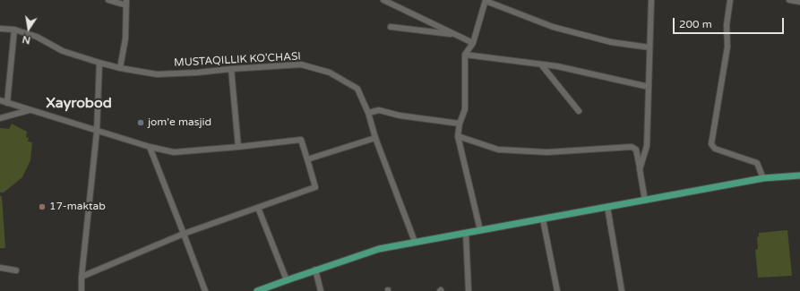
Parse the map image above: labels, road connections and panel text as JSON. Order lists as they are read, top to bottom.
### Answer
{
  "streets": {
    "street": ["MUSTAQILLIK KO'CHASI"]
  },
  "districts": ["Xayrobod"],
  "places": ["jom'e masjid", "17-maktab"],
  "scale_bar": "200 m",
  "north": "bottom"
}
